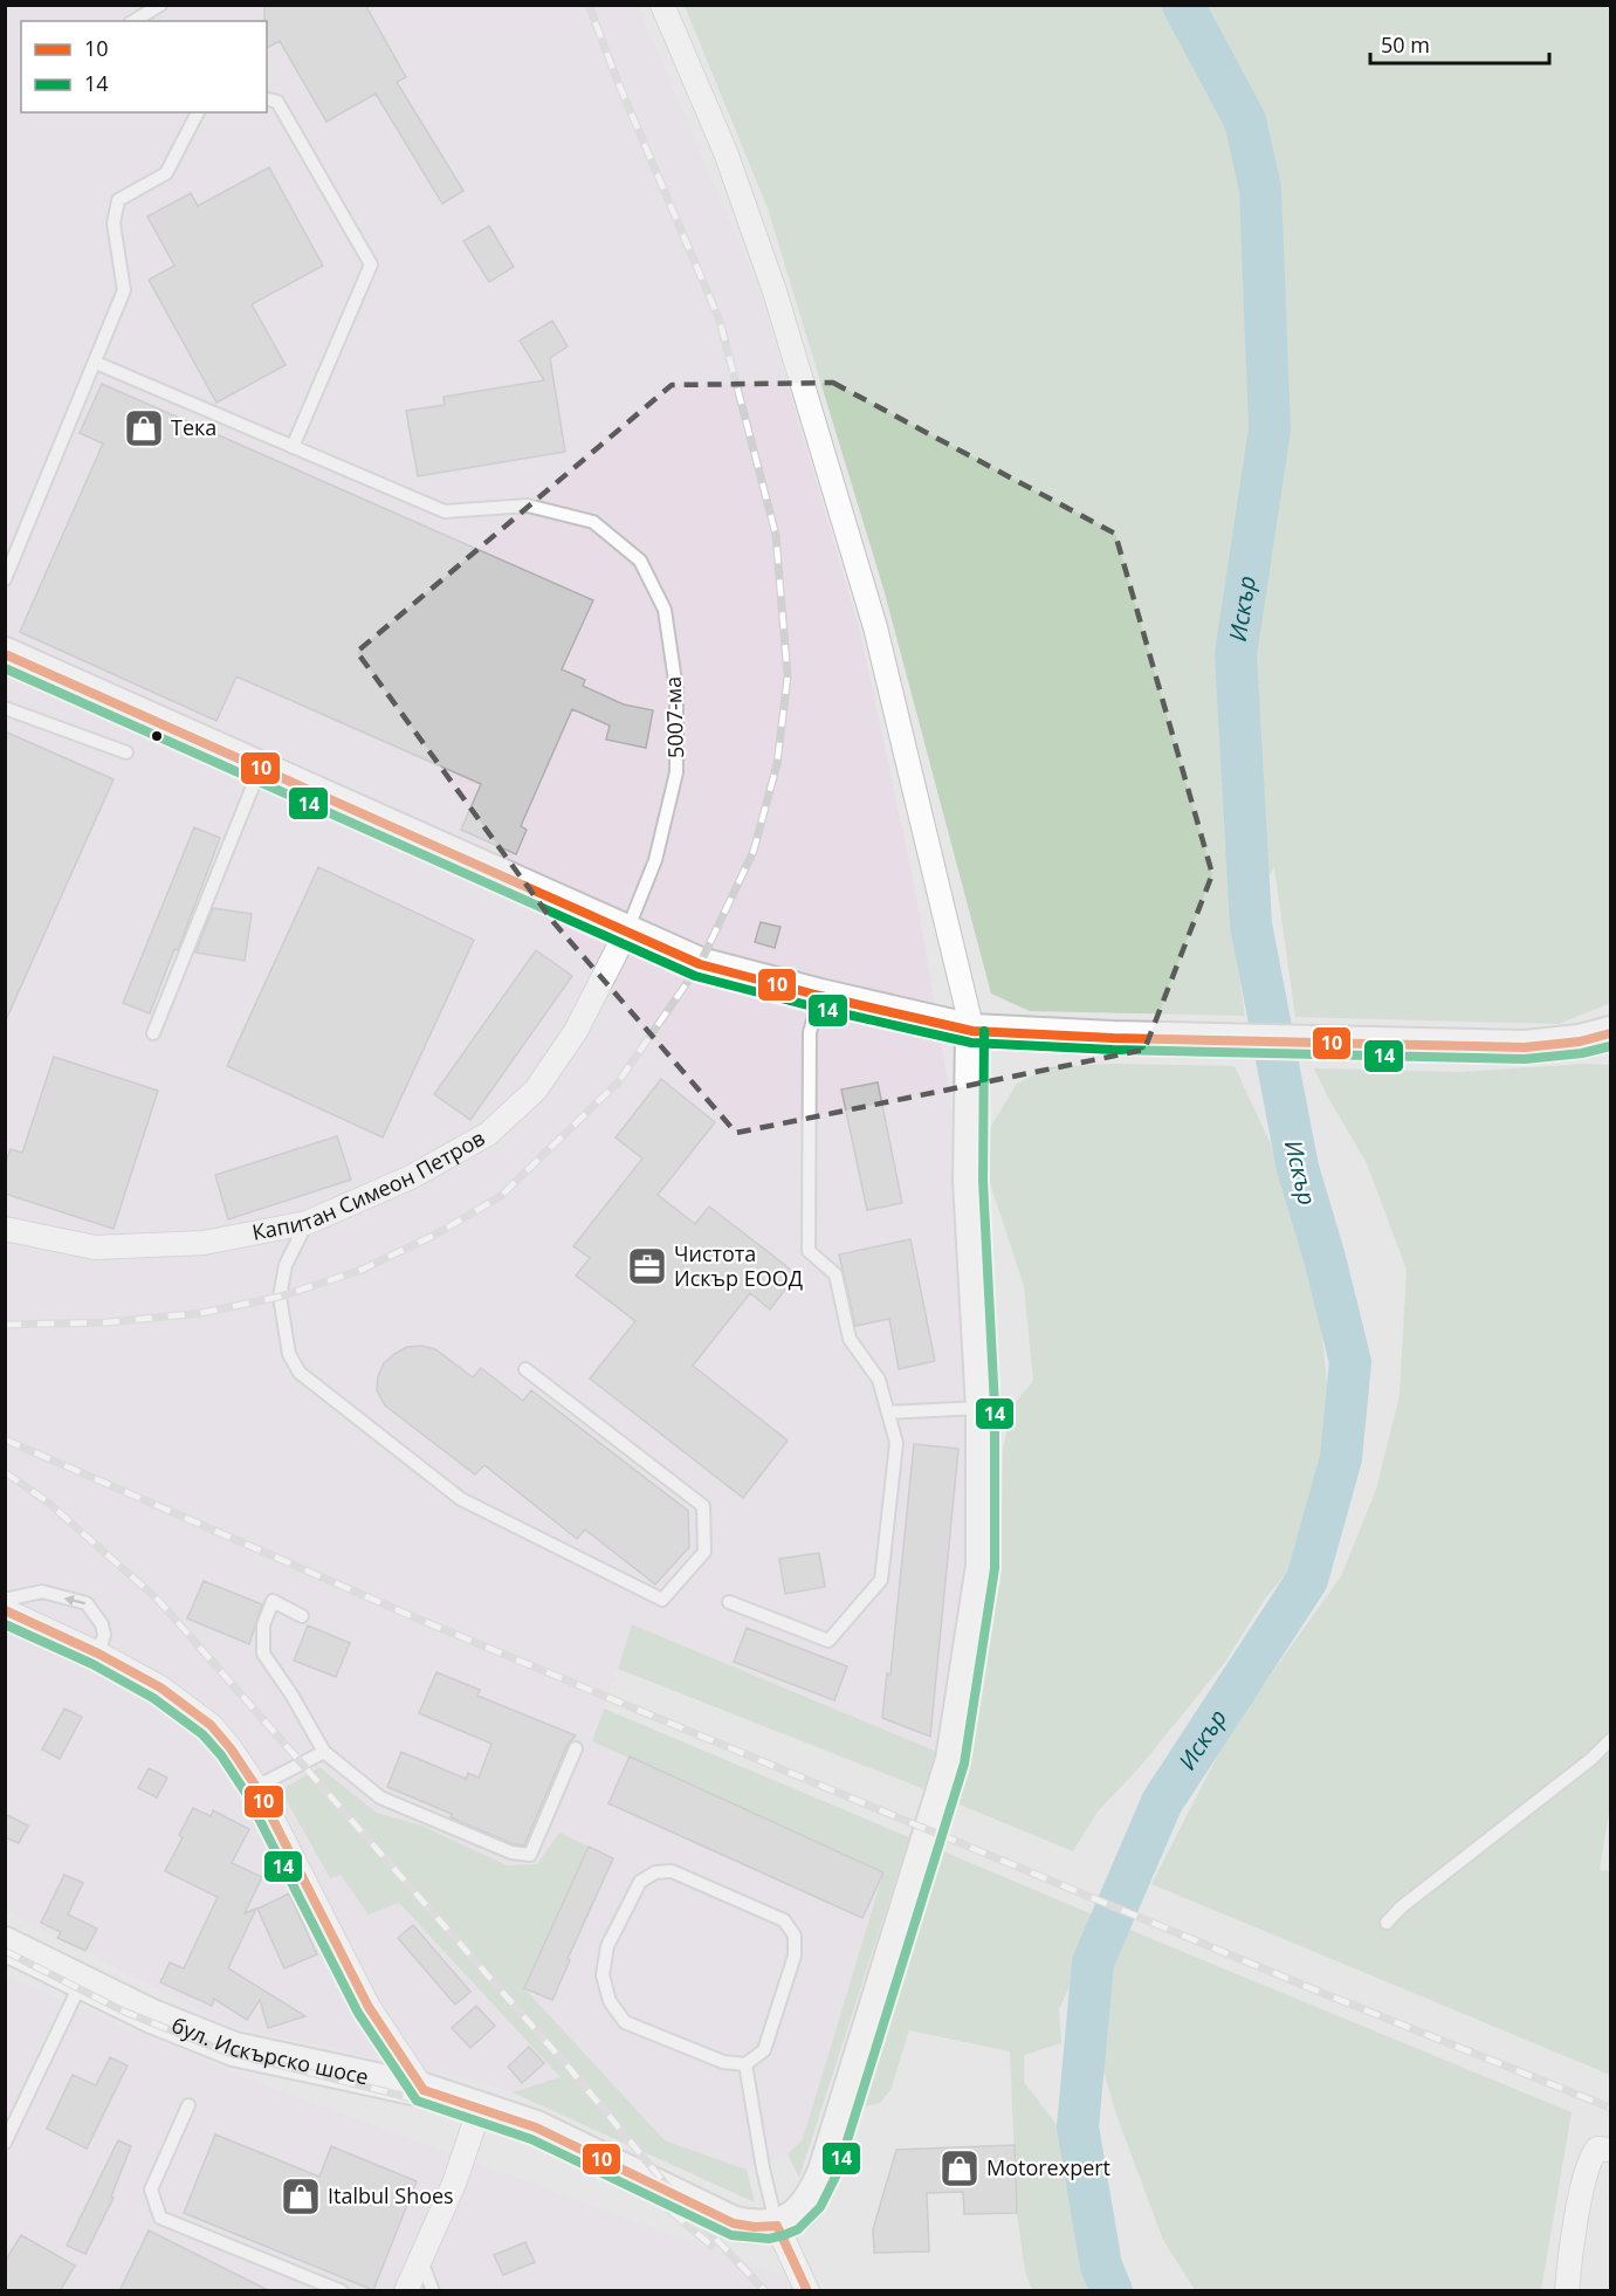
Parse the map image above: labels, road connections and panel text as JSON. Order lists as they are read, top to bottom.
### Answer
{
  "streets": {
    "street": ["Капитан Симеон Петров", "бул. Искърско шосе"],
    "lane": ["5007-ма"]
  },
  "crossings": [
    ["5007-ма", "Капитан Симеон Петров"]
  ],
  "water": ["Искър"],
  "places": {
    "shop": ["Тека", "Motorexpert", "Italbul Shoes"],
    "office": ["Чистота Искър ЕООД"]
  },
  "lines": ["transit line 10", "transit line 14"],
  "legend": ["10", "14"],
  "scale_bar": "50 m"
}
